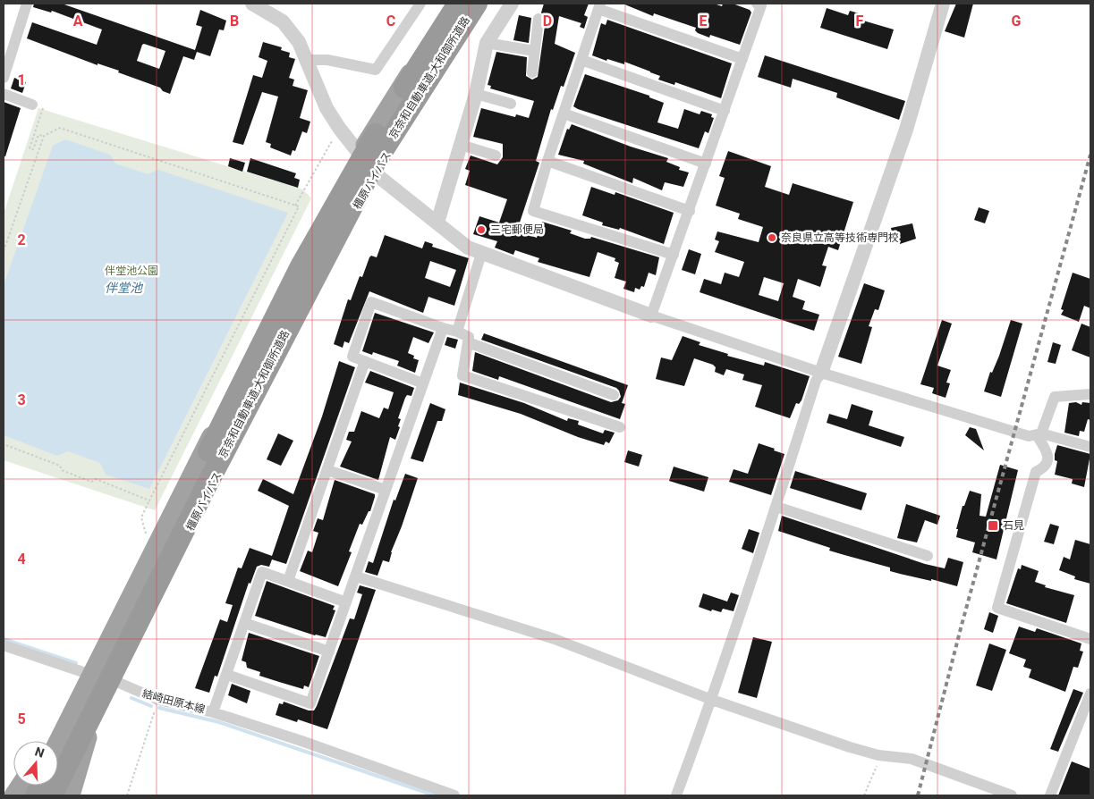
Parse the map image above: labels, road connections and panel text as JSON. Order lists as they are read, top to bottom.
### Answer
{
  "streets": {
    "highway": ["京奈和自動車道;大和御所道路", "橿原バイパス"],
    "street": ["結崎田原本線"]
  },
  "crossings": [
    ["橿原バイパス", "結崎田原本線"]
  ],
  "water": ["伴堂池"],
  "parks": ["伴堂池公園"],
  "places": {
    "other": ["三宅郵便局", "奈良県立高等技術専門校"],
    "transit": ["石見"]
  },
  "north": "top",
  "grid": {
    "columns": [
      "A",
      "B",
      "C",
      "D",
      "E",
      "F",
      "G"
    ],
    "rows": [
      "1",
      "2",
      "3",
      "4",
      "5"
    ]
  }
}
